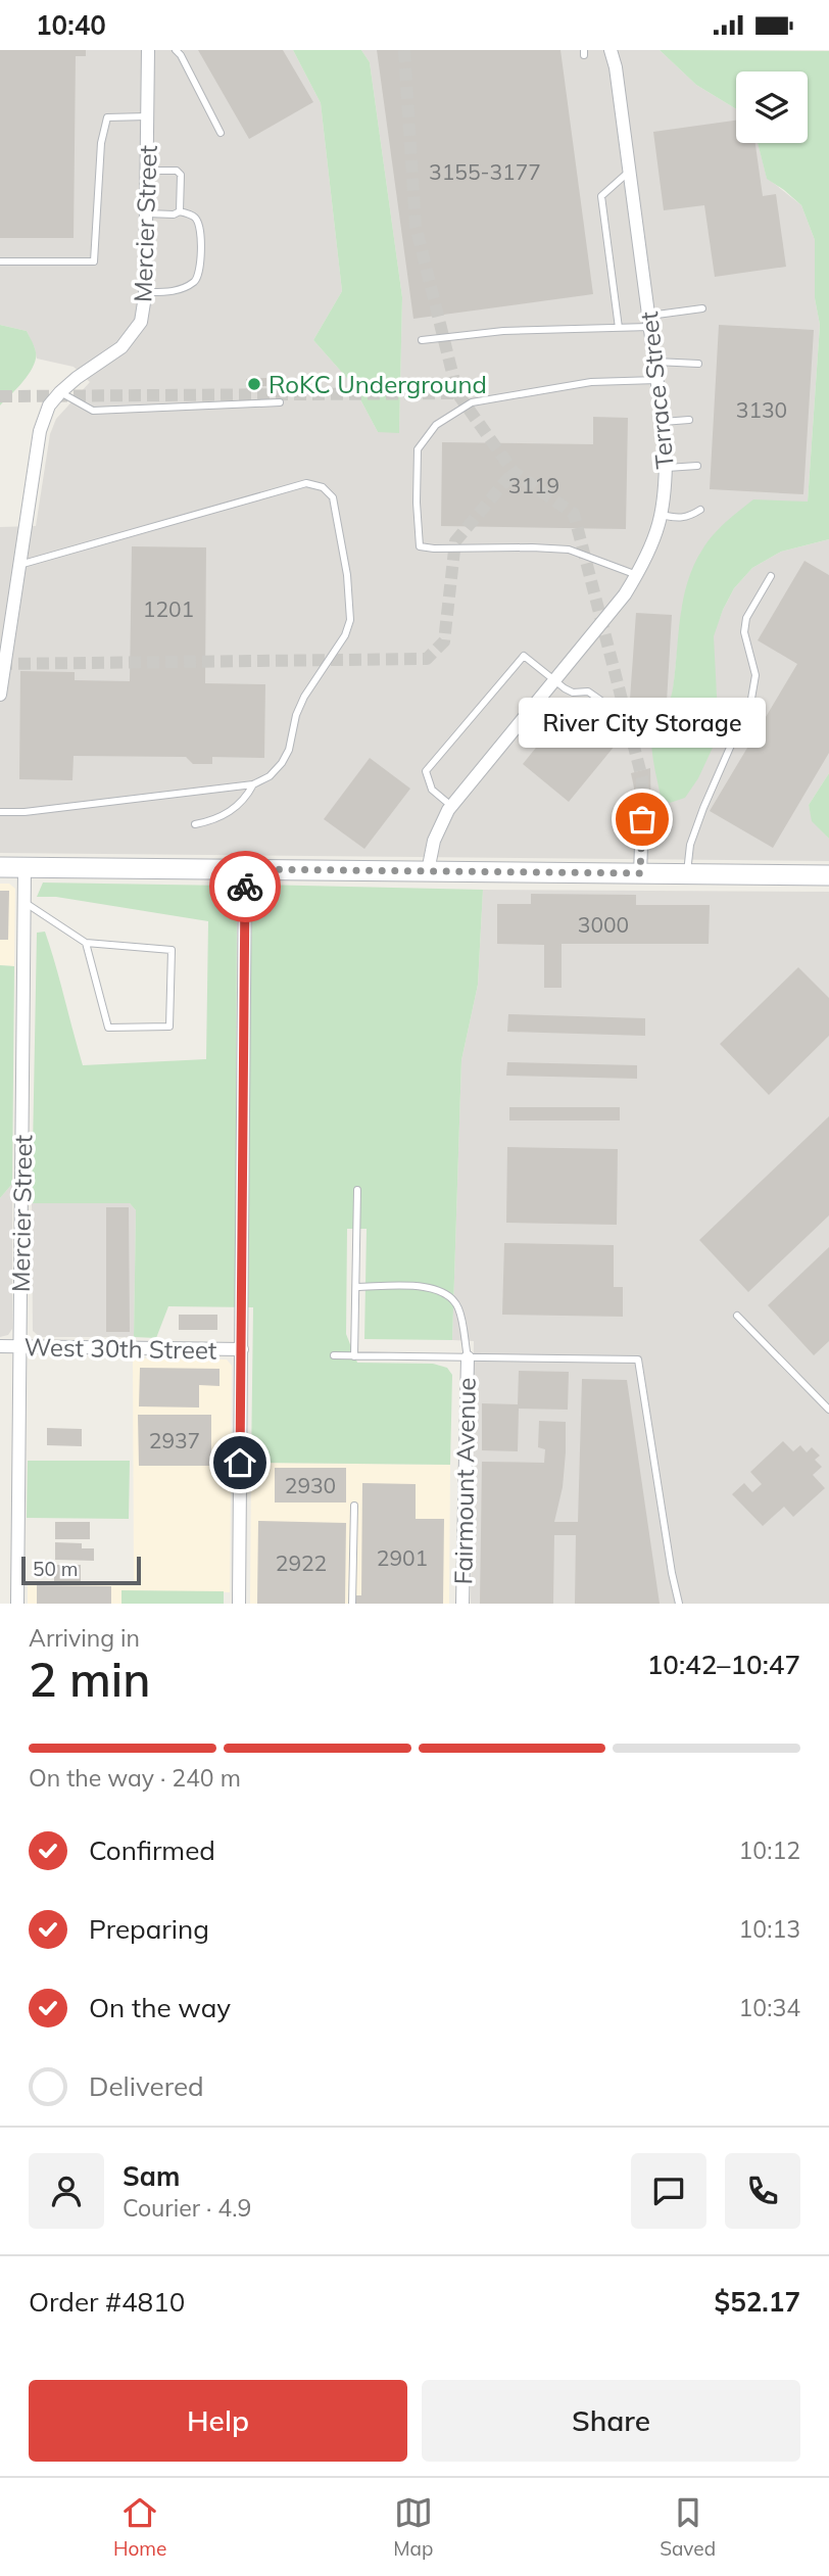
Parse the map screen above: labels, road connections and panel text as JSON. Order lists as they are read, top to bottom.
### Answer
{
  "streets": {
    "street": [
      "Mercier Street",
      "Terrace Street",
      "West 30th Street",
      "Fairmount Avenue"
    ]
  },
  "crossings": [
    ["Mercier Street", "West 30th Street"]
  ],
  "places": ["RoKC Underground", "River City Storage"],
  "house_numbers": [
    "3155-3177",
    "3130",
    "3119",
    "1201",
    "3000",
    "2937",
    "2930",
    "2901",
    "2922"
  ],
  "scale_bar": "50 m",
  "page": {
    "status": "10:40",
    "bubble": "River City Storage",
    "scale": "50 m",
    "heading": ["2 min", "Arriving in", "10:42–10:47"],
    "panel": [
      "Sam",
      "Courier · 4.9",
      "Order #4810",
      "$52.17"
    ],
    "bar": "On the way · 240 m",
    "list": [
      ["Confirmed", "10:12"],
      ["Preparing", "10:13"],
      ["On the way", "10:34"],
      "Delivered"
    ],
    "buttons": ["Help", "Share"],
    "tabs": ["Home", "Map", "Saved"]
  }
}
